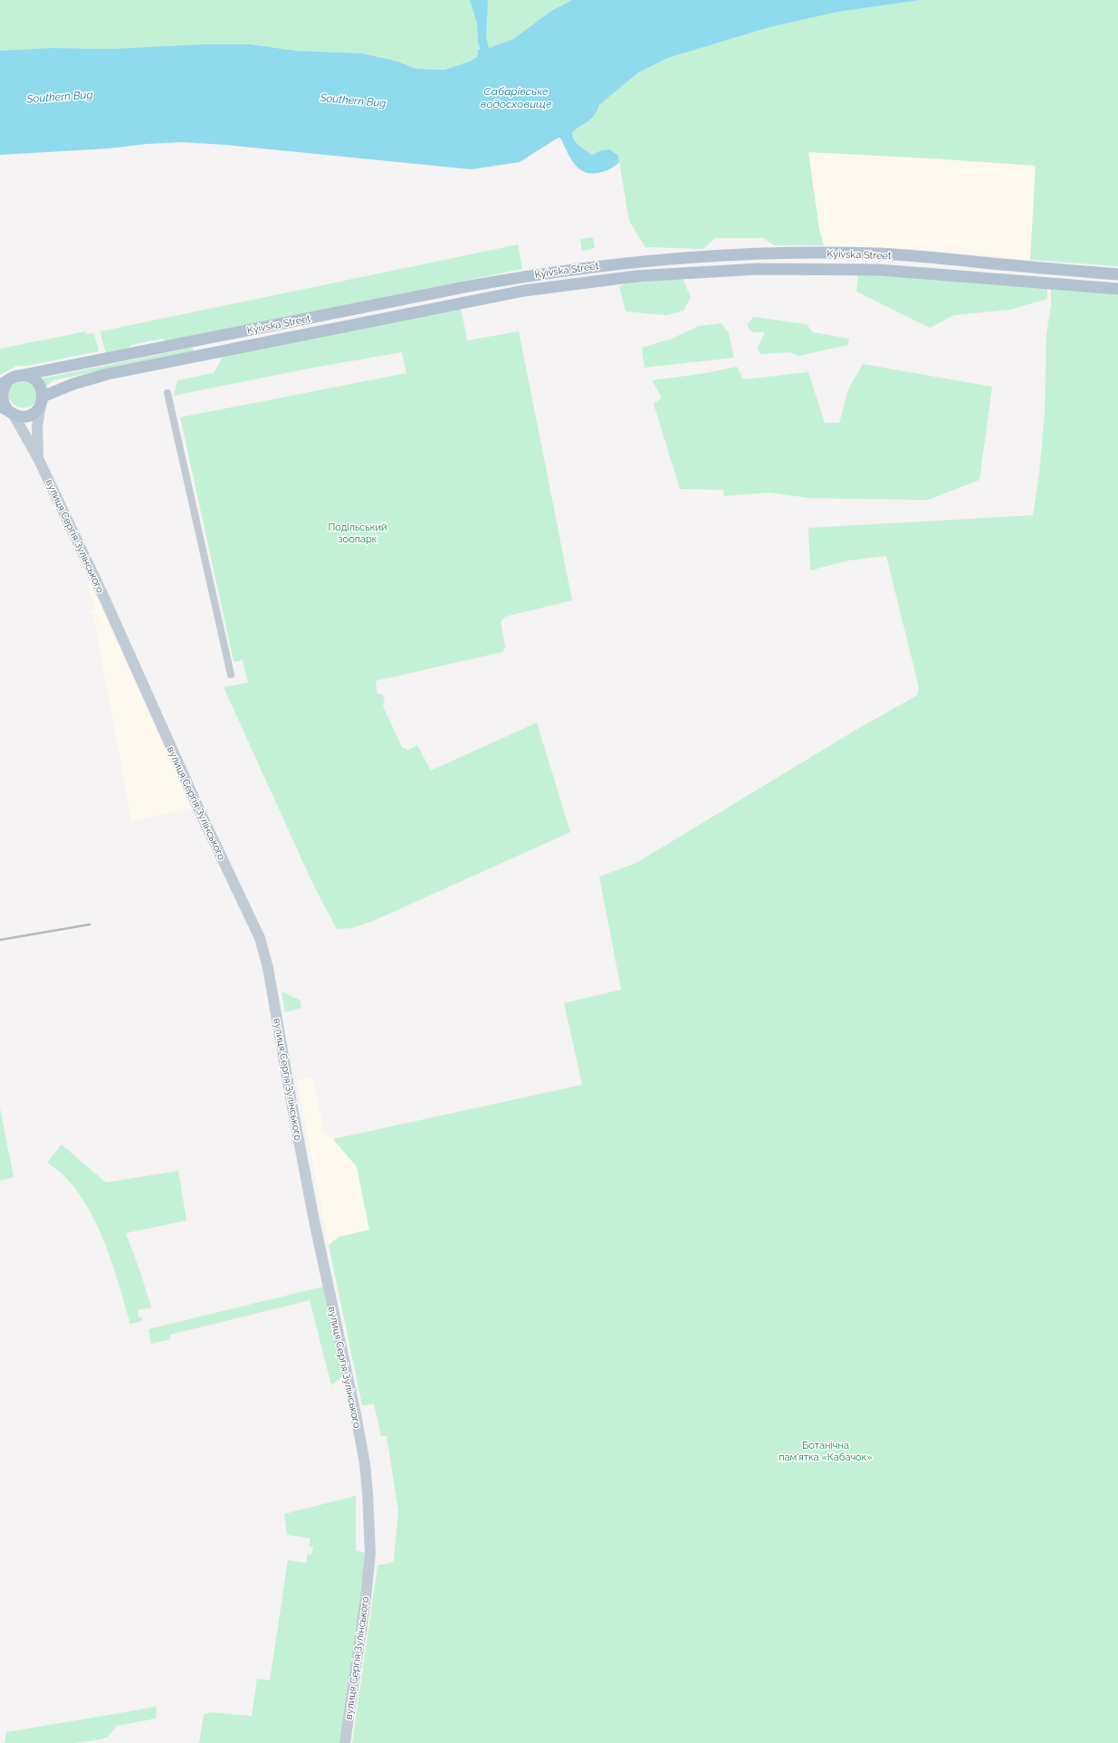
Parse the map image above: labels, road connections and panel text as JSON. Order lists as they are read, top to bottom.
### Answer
{
  "streets": {
    "main road": ["Kyivska Street"],
    "street": ["вулиця Сергія Зулінського"]
  },
  "crossings": [
    ["Kyivska Street", "вулиця Сергія Зулінського"]
  ],
  "water": ["Сабарівське водосховище", "Southern Bug"],
  "parks": ["Подільський зоопарк", "Ботанічна пам'ятка «Кабачок»"]
}
